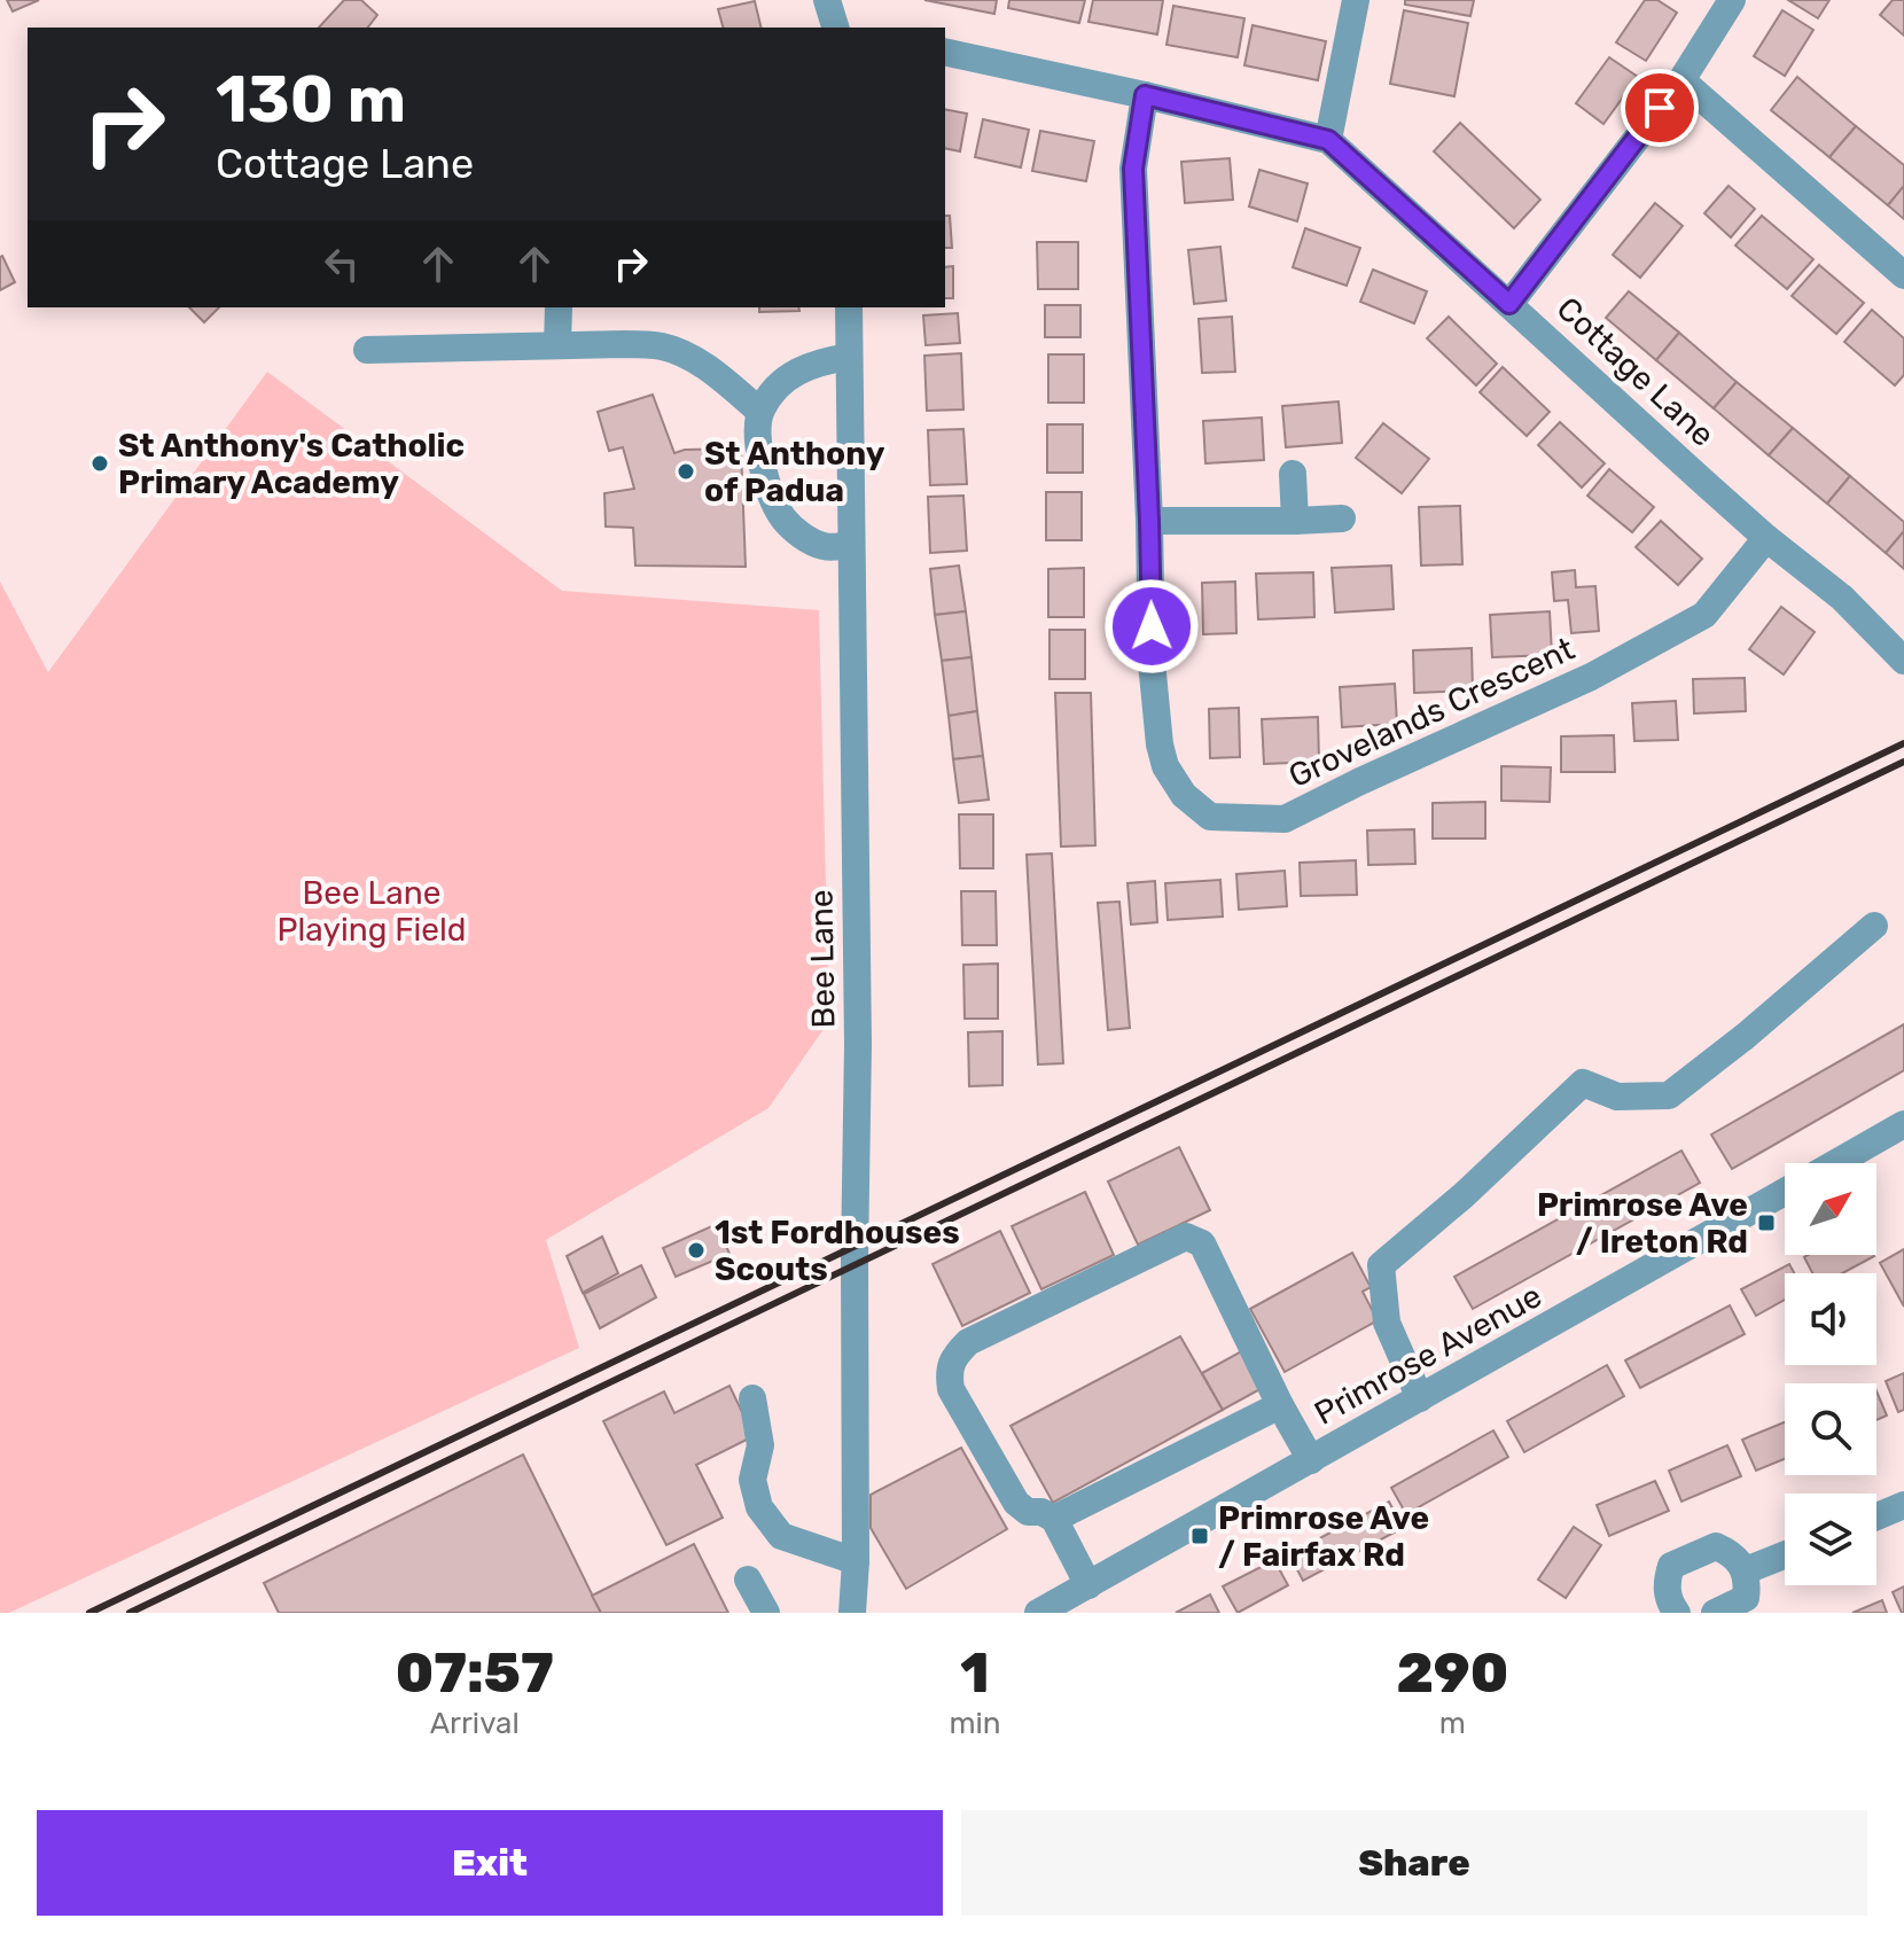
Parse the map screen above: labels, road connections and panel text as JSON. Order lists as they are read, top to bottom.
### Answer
{
  "streets": {
    "street": [
      "Cottage Lane",
      "Grovelands Crescent",
      "Bee Lane",
      "Primrose Avenue"
    ]
  },
  "crossings": [
    ["Cottage Lane", "Grovelands Crescent"]
  ],
  "parks": ["Bee Lane Playing Field"],
  "places": {
    "other": ["St Anthony's Catholic Primary Academy", "St Anthony of Padua", "1st Fordhouses Scouts"],
    "transit": ["Primrose Ave / Ireton Rd", "Primrose Ave / Fairfax Rd"]
  },
  "north": "top right",
  "page": {
    "turn": ["130 m", "Cottage Lane"],
    "eta": [
      "07:57",
      "Arrival",
      "1",
      "min",
      "290",
      "m"
    ],
    "buttons": ["Exit", "Share"]
  }
}
